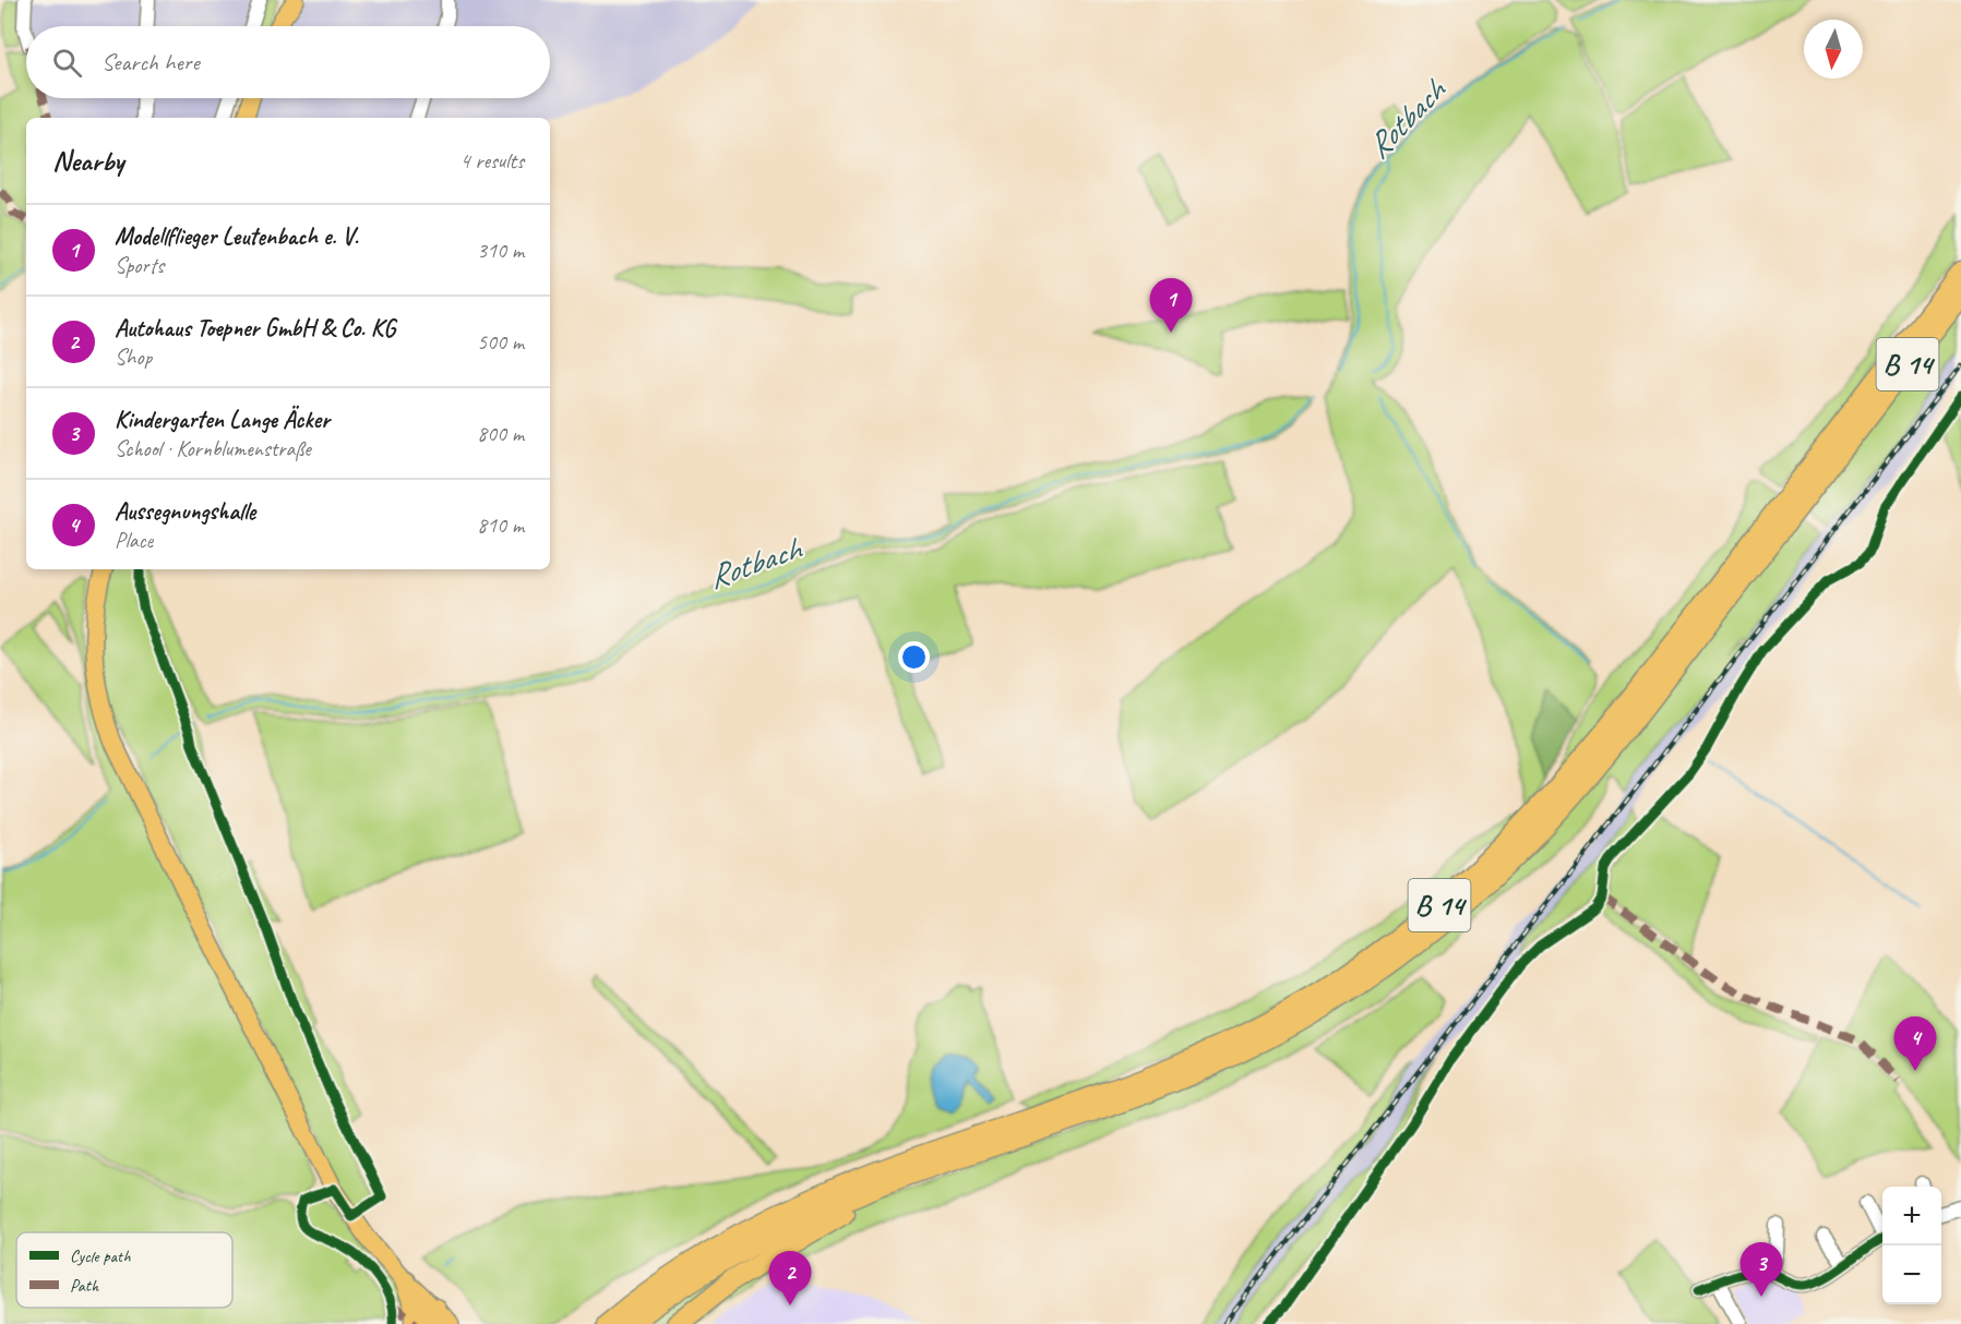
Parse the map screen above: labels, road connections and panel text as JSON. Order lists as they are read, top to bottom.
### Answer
{
  "streets": {
    "highway": ["B 14"]
  },
  "water": ["Rotbach"],
  "legend": ["Cycle path", "Path"],
  "north": "bottom",
  "page": {
    "search": "Search here",
    "heading": ["Nearby", "4 results"],
    "list": [
      {
        "mark": "1",
        "name": "Modellflieger Leutenbach e. V.",
        "note": "Sports",
        "value": "310 m"
      },
      {
        "mark": "2",
        "name": "Autohaus Toepner GmbH & Co. KG",
        "note": "Shop",
        "value": "500 m"
      },
      {
        "mark": "3",
        "name": "Kindergarten Lange Äcker",
        "note": "School · Kornblumenstraße",
        "value": "800 m"
      },
      {
        "mark": "4",
        "name": "Aussegnungshalle",
        "note": "Place",
        "value": "810 m"
      }
    ],
    "pins": [
      "1",
      "4",
      "3",
      "2"
    ],
    "map_buttons": ["+", "−"]
  }
}
